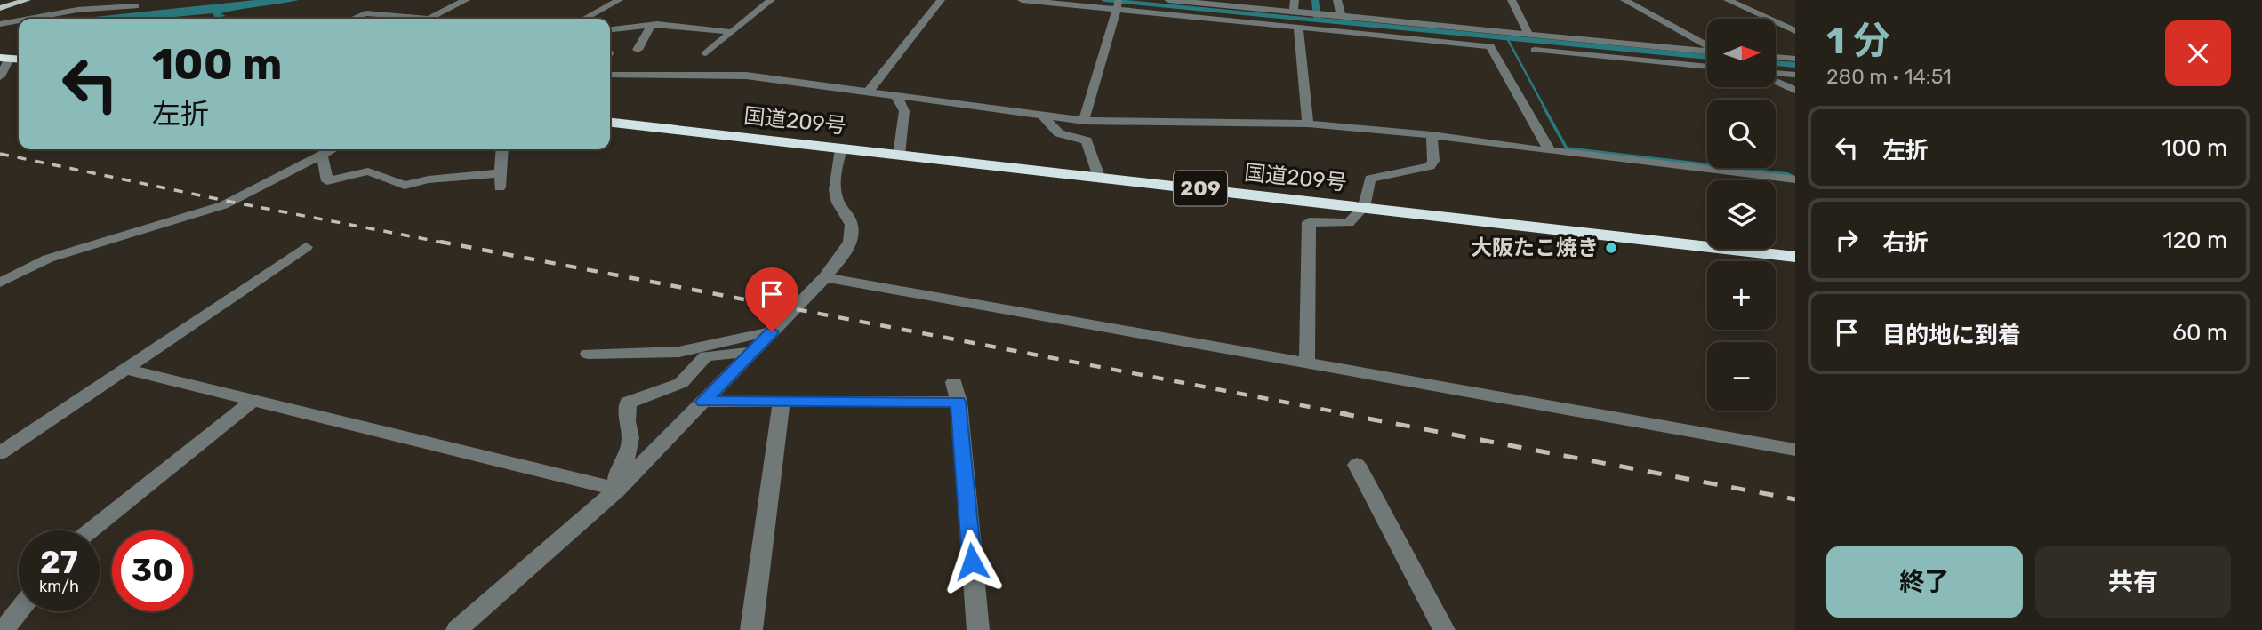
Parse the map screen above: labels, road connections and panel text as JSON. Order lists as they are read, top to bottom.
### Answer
{
  "streets": {
    "highway": ["国道209号", "209"]
  },
  "places": ["大阪たこ焼き"],
  "north": "right",
  "page": {
    "heading": ["1 分", "280 m · 14:51"],
    "map_buttons": ["+", "−"],
    "turn": ["100 m", "左折"],
    "list": [
      {
        "name": "左折",
        "value": "100 m"
      },
      {
        "name": "右折",
        "value": "120 m"
      },
      {
        "name": "目的地に到着",
        "value": "60 m"
      }
    ],
    "speed": "27 km/h",
    "limit": "30",
    "buttons": ["終了", "共有"]
  }
}
